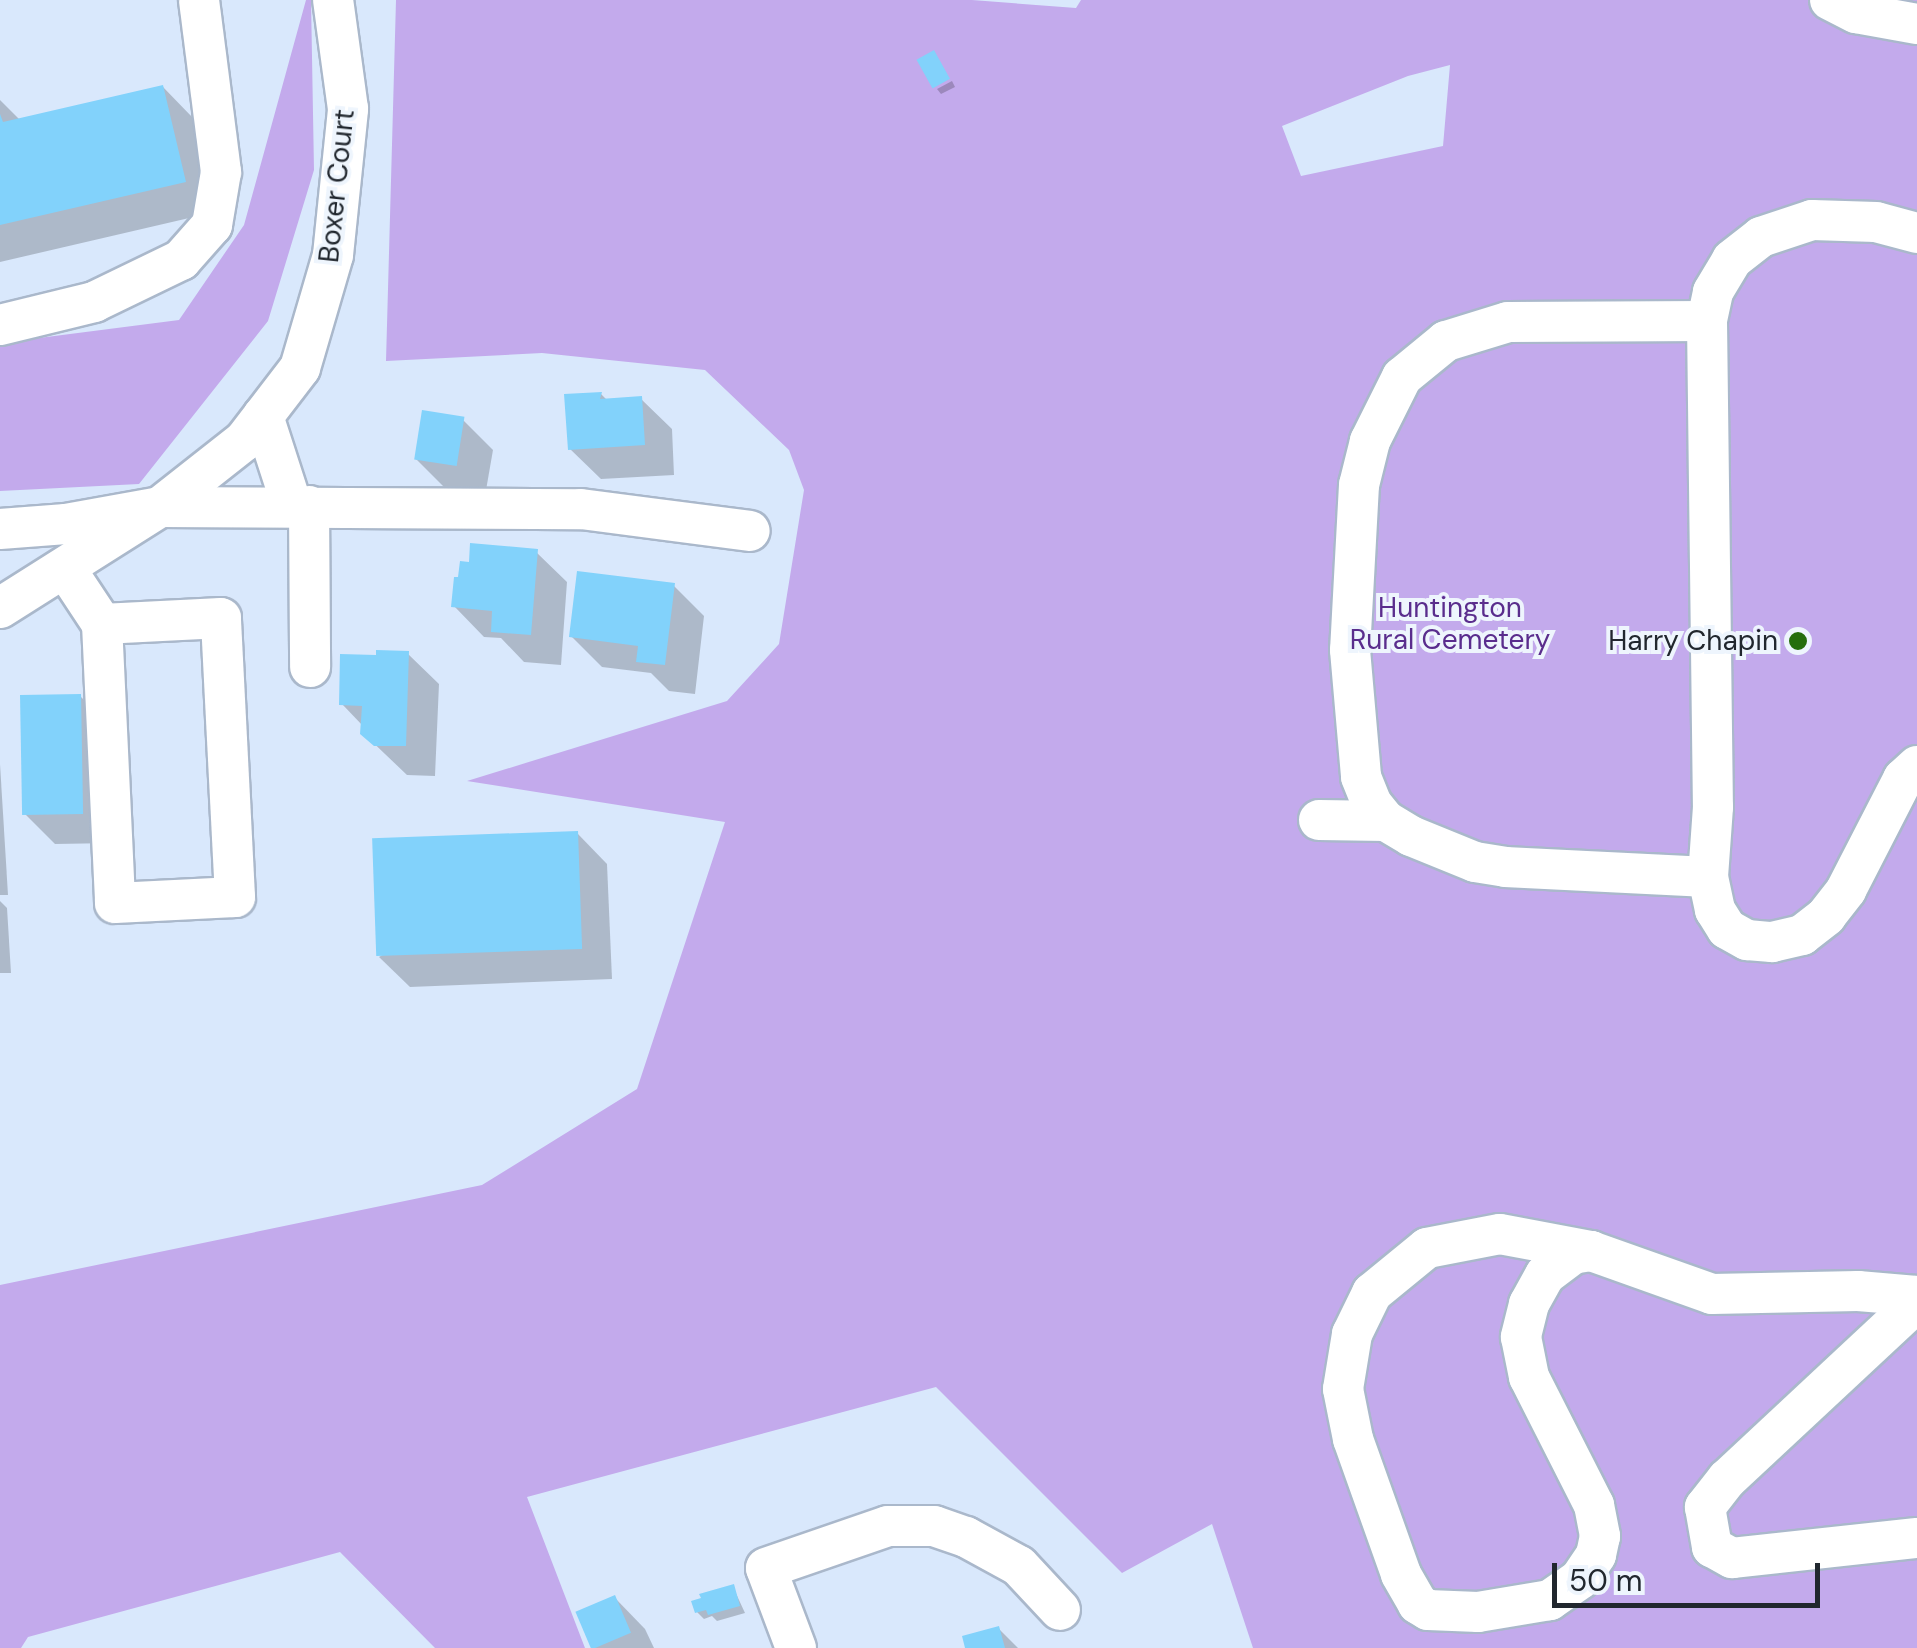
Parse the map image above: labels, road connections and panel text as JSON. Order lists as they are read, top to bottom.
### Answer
{
  "streets": {
    "street": ["Boxer Court"]
  },
  "parks": ["Huntington Rural Cemetery"],
  "places": ["Harry Chapin"],
  "scale_bar": "50 m"
}
